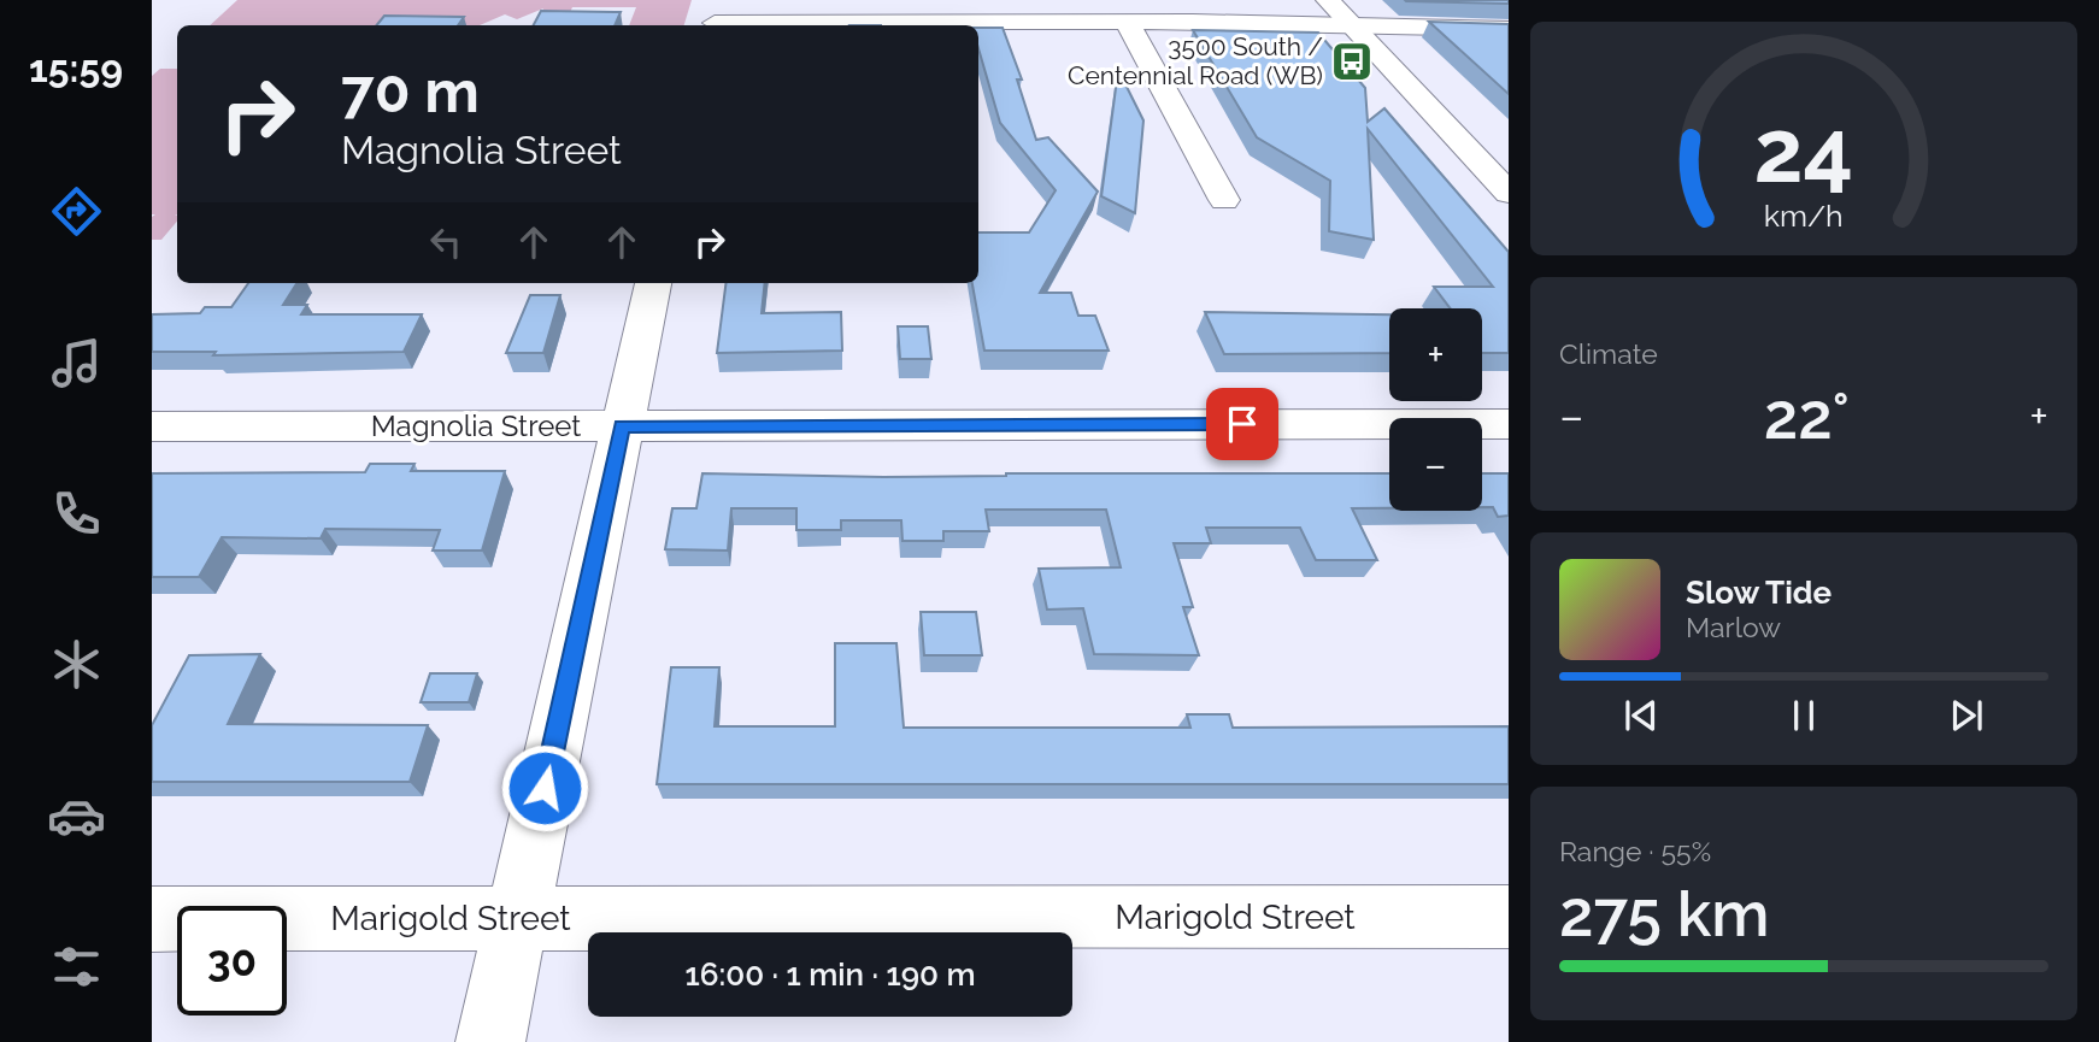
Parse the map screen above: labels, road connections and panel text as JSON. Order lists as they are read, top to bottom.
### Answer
{
  "streets": {
    "street": ["Magnolia Street", "Marigold Street"]
  },
  "places": {
    "bus stop": ["3500 South / Centennial Road (WB)"]
  },
  "page": {
    "tabs": "15:59",
    "turn": ["70 m", "Magnolia Street"],
    "tile": [
      "Climate",
      ["Range · 55%", "275 km"]
    ],
    "map_buttons": ["+", "−"],
    "heat": ["−", "22°", "+"],
    "song": ["Slow Tide", "Marlow"],
    "limit": "30",
    "trip": "16:00 · 1 min · 190 m",
    "gauge": ["24", "km/h"]
  }
}
